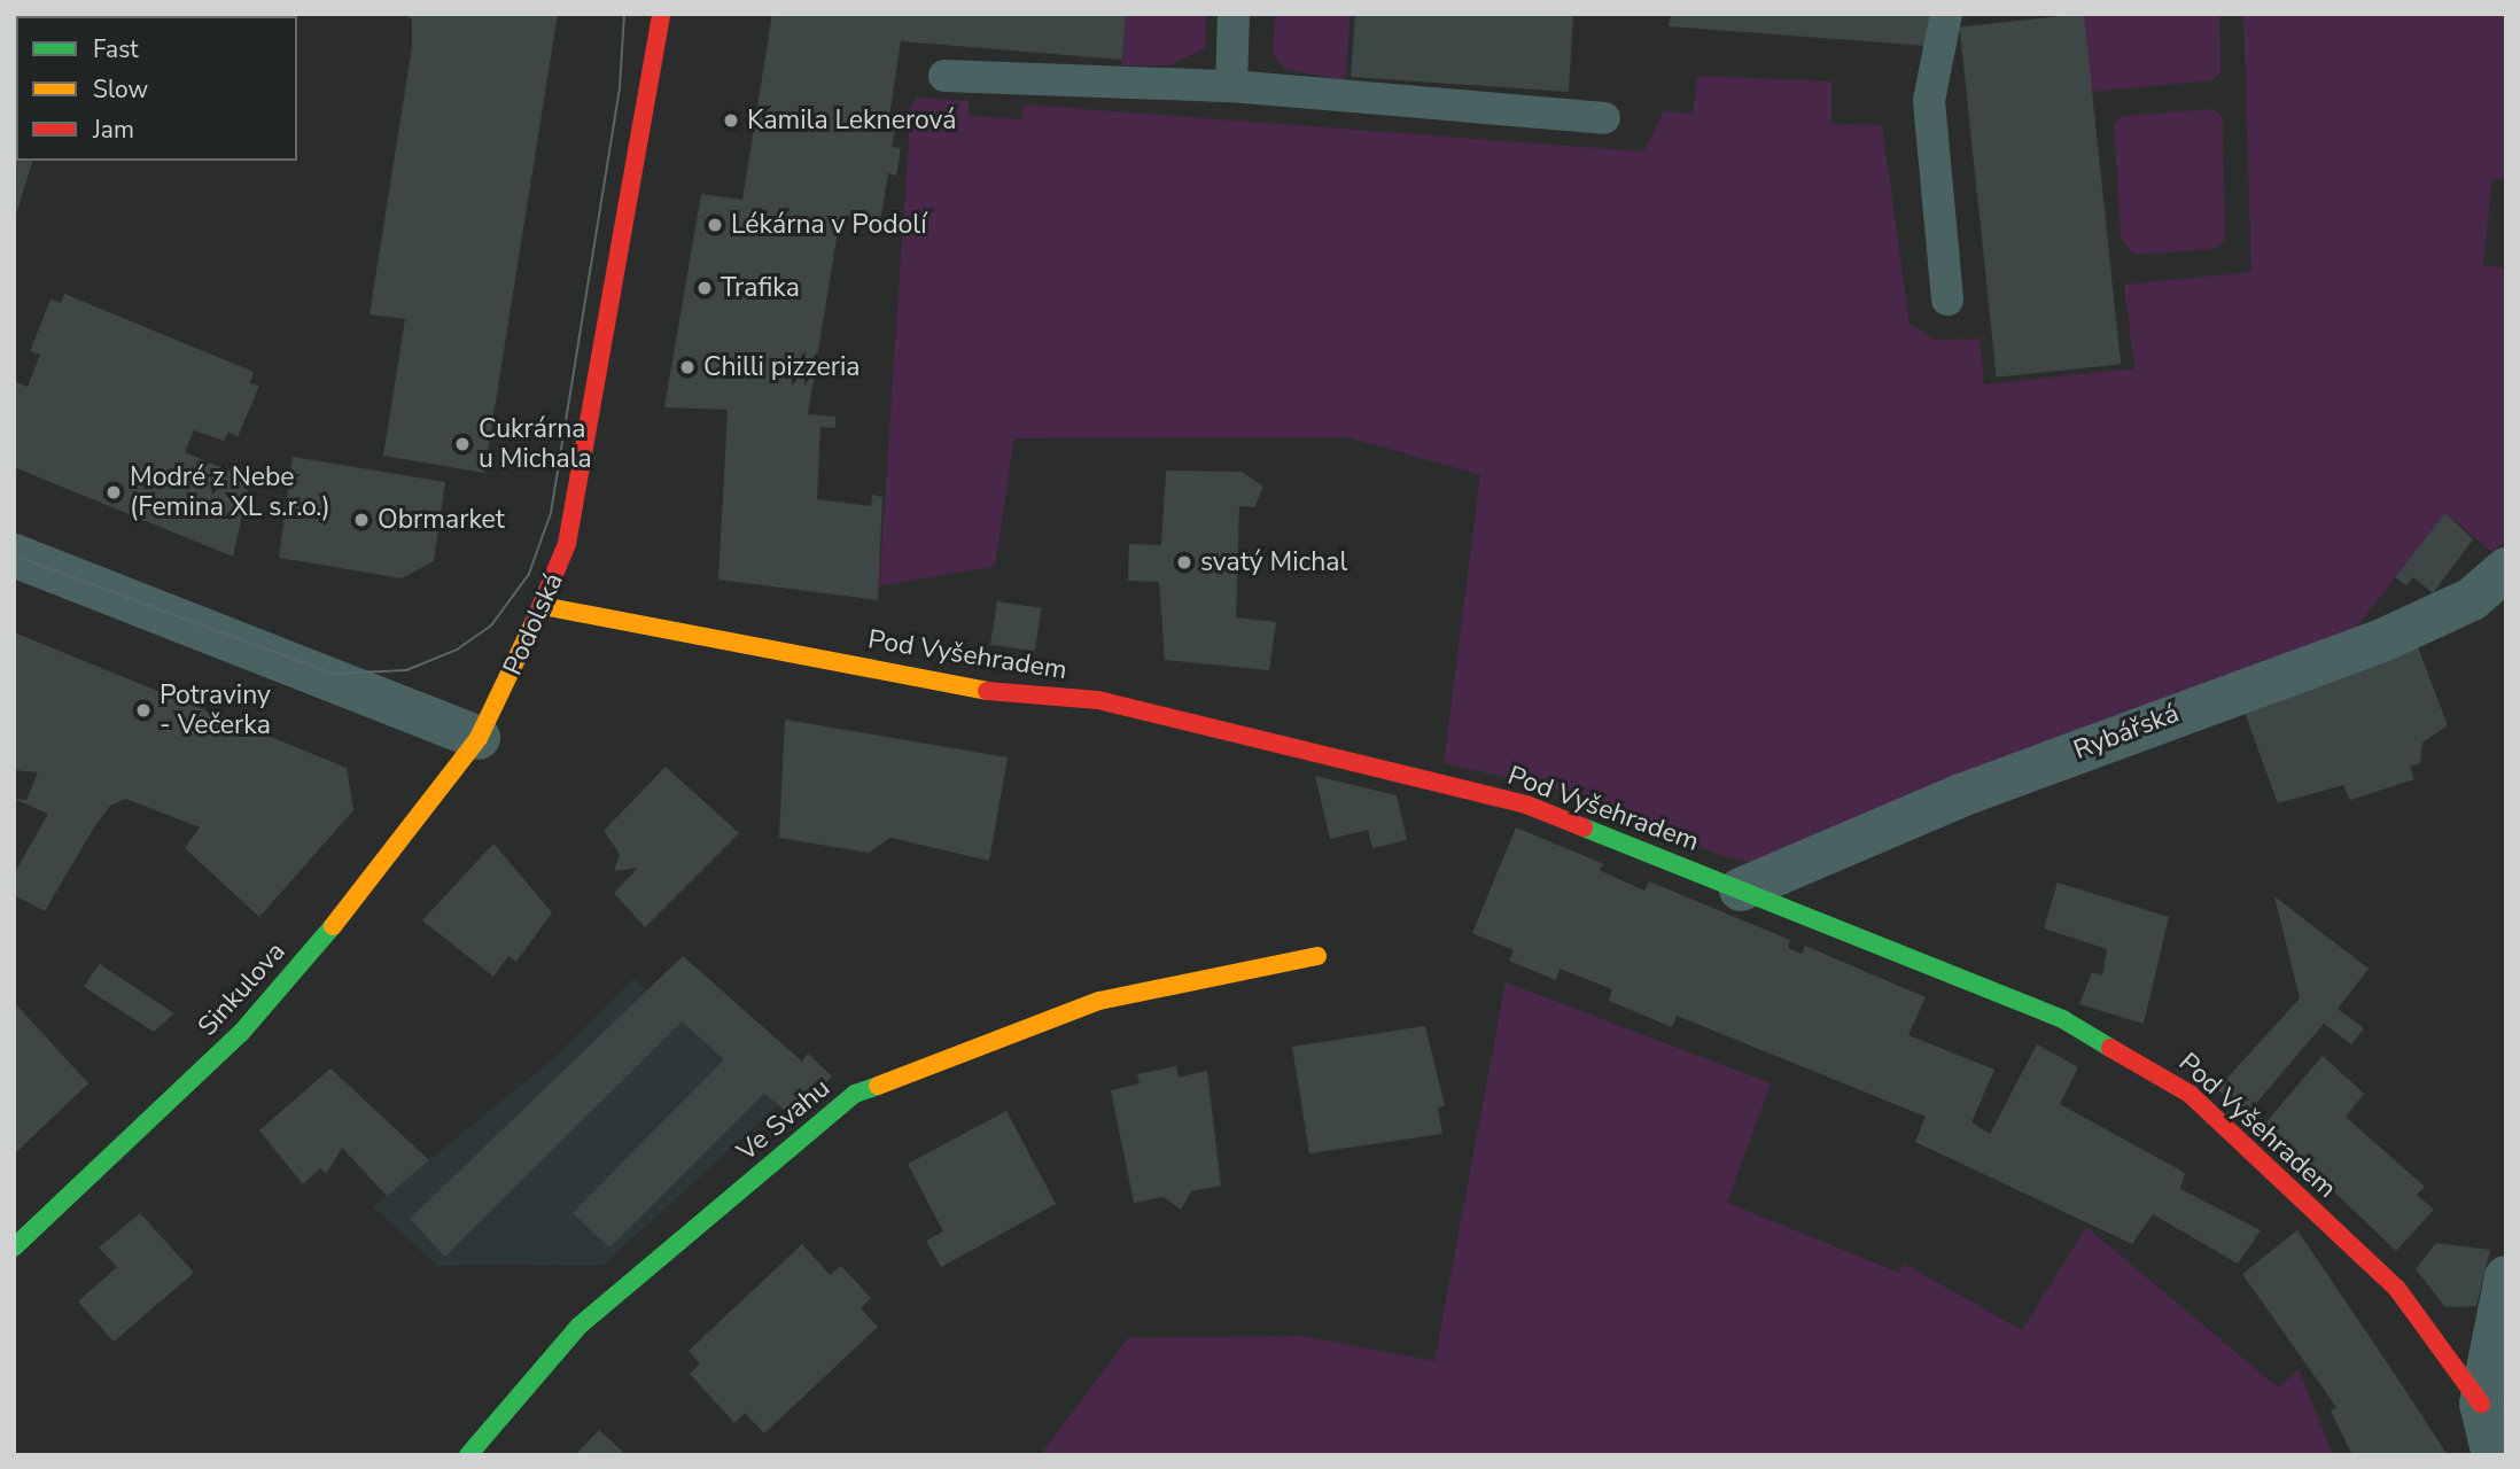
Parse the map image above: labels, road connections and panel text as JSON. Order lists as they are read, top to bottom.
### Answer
{
  "streets": {
    "street": [
      "Podolská",
      "Pod Vyšehradem",
      "Rybářská",
      "Sinkulova",
      "Ve Svahu"
    ]
  },
  "crossings": [
    ["Podolská", "Pod Vyšehradem"],
    ["Podolská", "Sinkulova"],
    ["Pod Vyšehradem", "Rybářská"]
  ],
  "places": [
    "Kamila Leknerová",
    "Lékárna v Podolí",
    "Trafika",
    "Chilli pizzeria",
    "Cukrárna u Michala",
    "Modré z Nebe (Femina XL s.r.o.)",
    "Obrmarket",
    "svatý Michal",
    "Potraviny - Večerka"
  ],
  "legend": ["Fast", "Slow", "Jam"]
}
